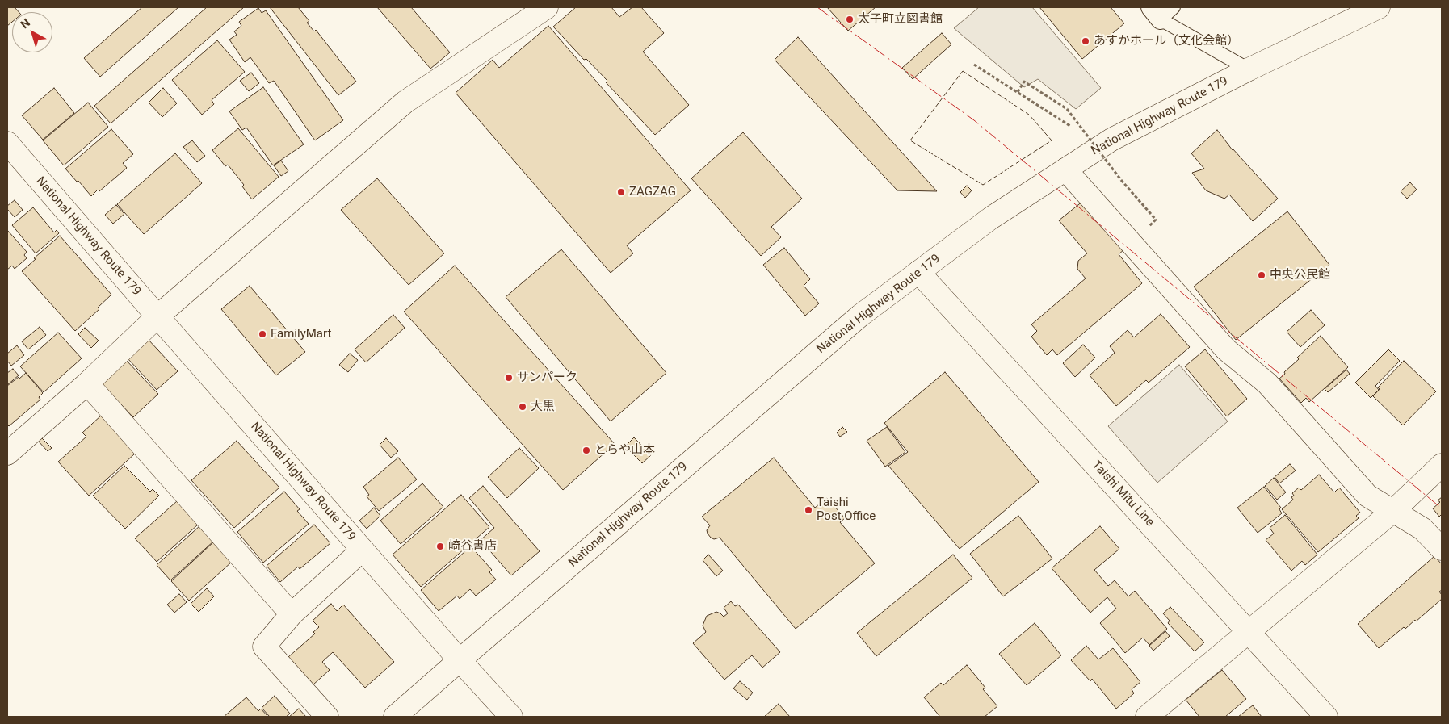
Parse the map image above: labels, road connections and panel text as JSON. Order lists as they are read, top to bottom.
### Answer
{
  "streets": {
    "main road": ["National Highway Route 179", "Taishi Mitu Line"]
  },
  "crossings": [
    ["National Highway Route 179", "Taishi Mitu Line"]
  ],
  "places": [
    "太子町立図書館",
    "あすかホール（文化会館）",
    "ZAGZAG",
    "中央公民館",
    "FamilyMart",
    "サンパーク",
    "大黒",
    "とらや山本",
    "Taishi Post Office",
    "崎谷書店"
  ],
  "north": "top left"
}
